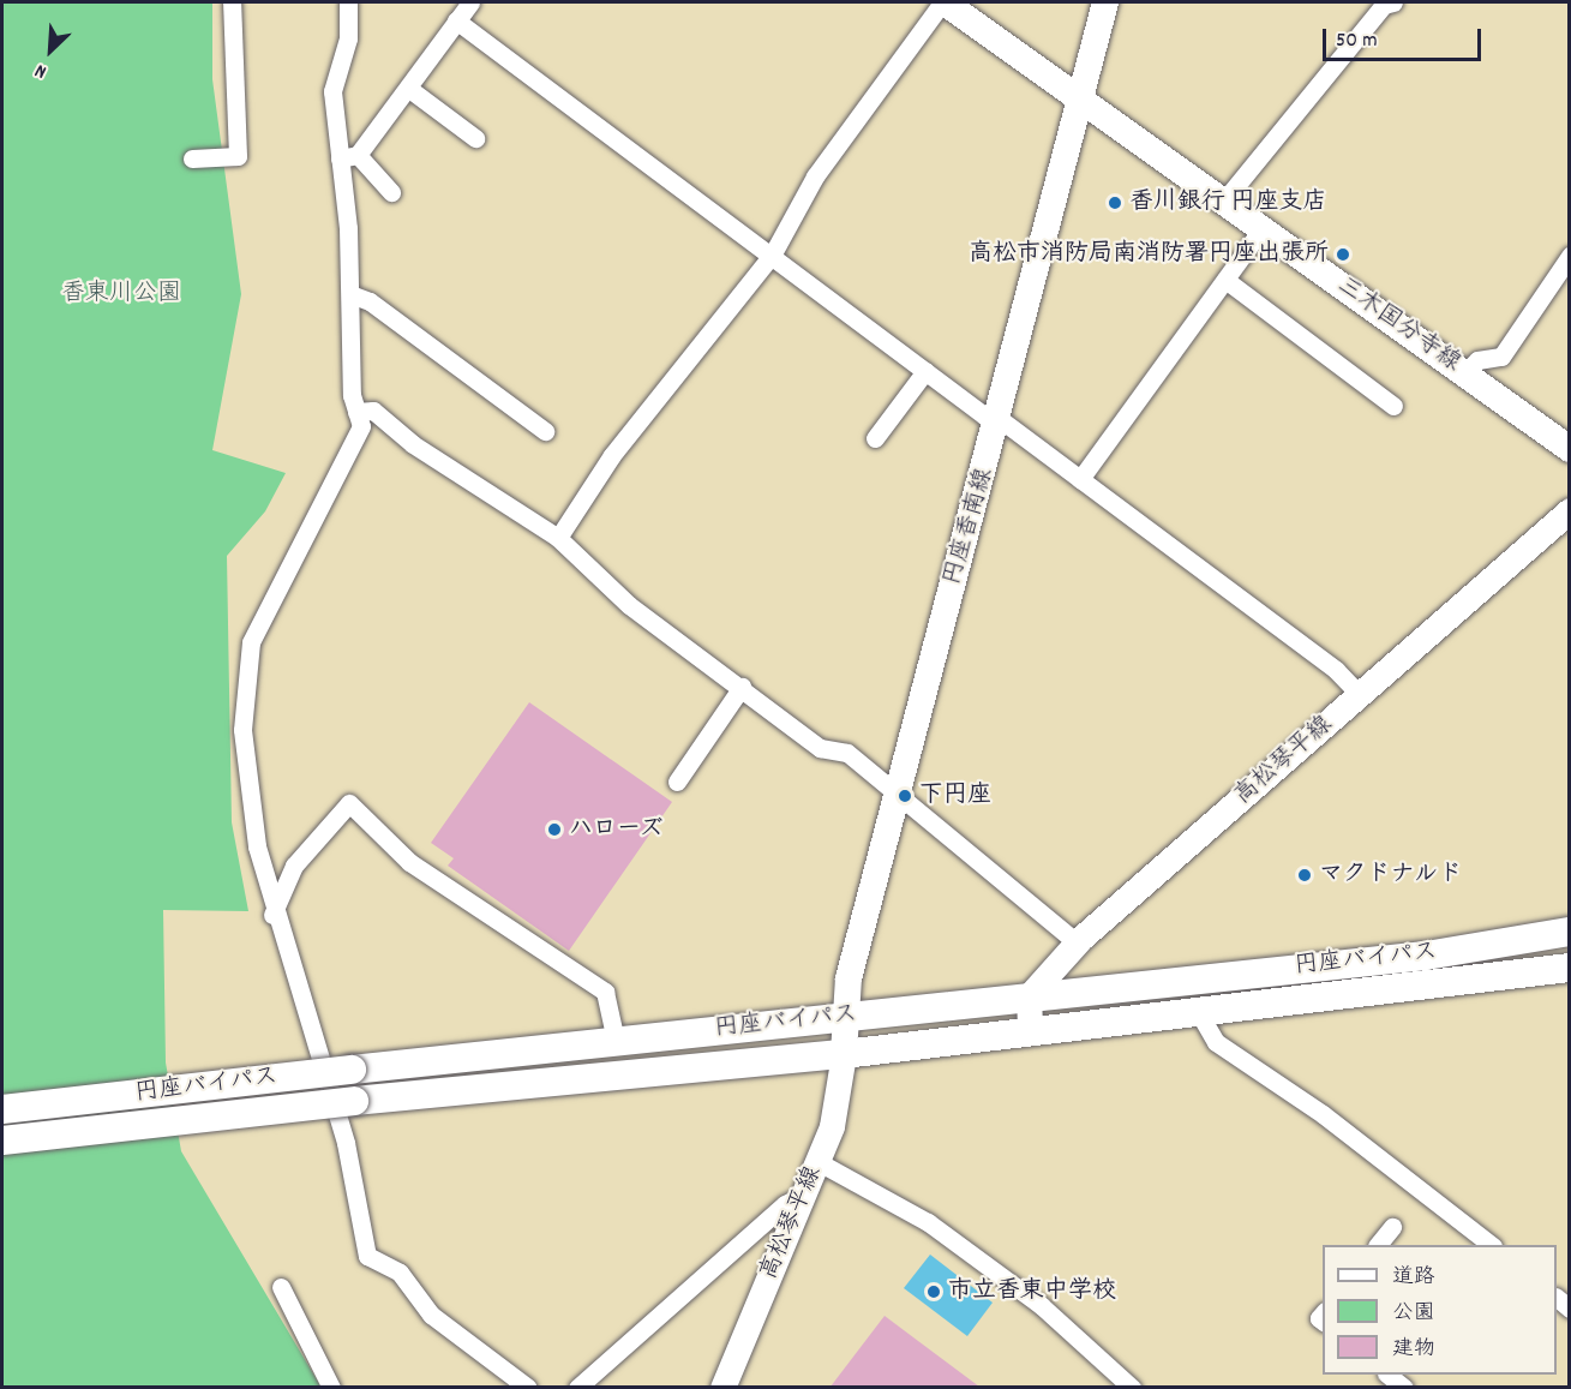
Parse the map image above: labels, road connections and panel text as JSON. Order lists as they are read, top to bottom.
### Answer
{
  "streets": {
    "highway": ["円座バイパス"],
    "main road": ["三木国分寺線", "円座香南線", "高松琴平線"]
  },
  "crossings": [
    ["三木国分寺線", "円座香南線"],
    ["円座香南線", "高松琴平線"],
    ["円座香南線", "円座バイパス"],
    ["高松琴平線", "円座バイパス"]
  ],
  "parks": ["香東川公園"],
  "places": [
    "香川銀行 円座支店",
    "高松市消防局南消防署円座出張所",
    "下円座",
    "ハローズ",
    "マクドナルド",
    "市立香東中学校"
  ],
  "legend": ["道路", "公園", "建物"],
  "scale_bar": "50 m",
  "north": "bottom left"
}
